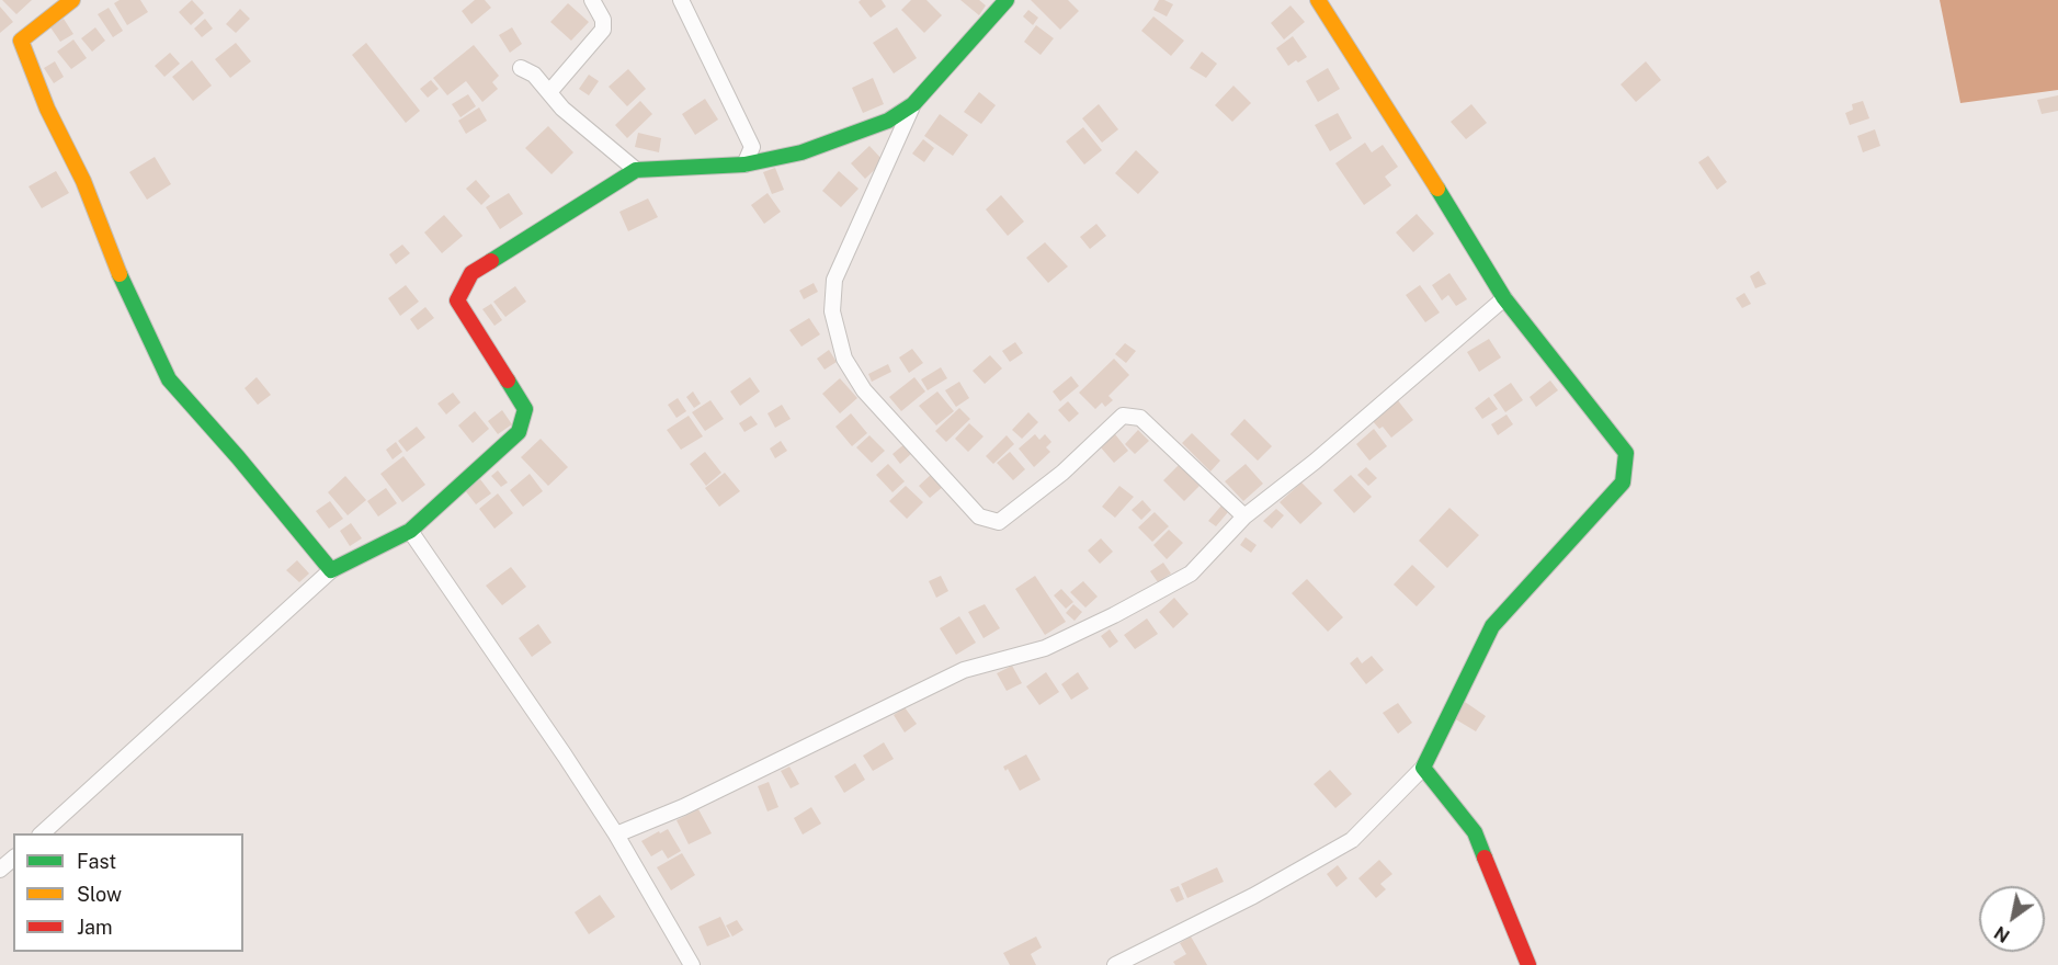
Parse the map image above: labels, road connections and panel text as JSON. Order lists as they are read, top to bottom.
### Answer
{
  "legend": ["Fast", "Slow", "Jam"],
  "north": "bottom left"
}
